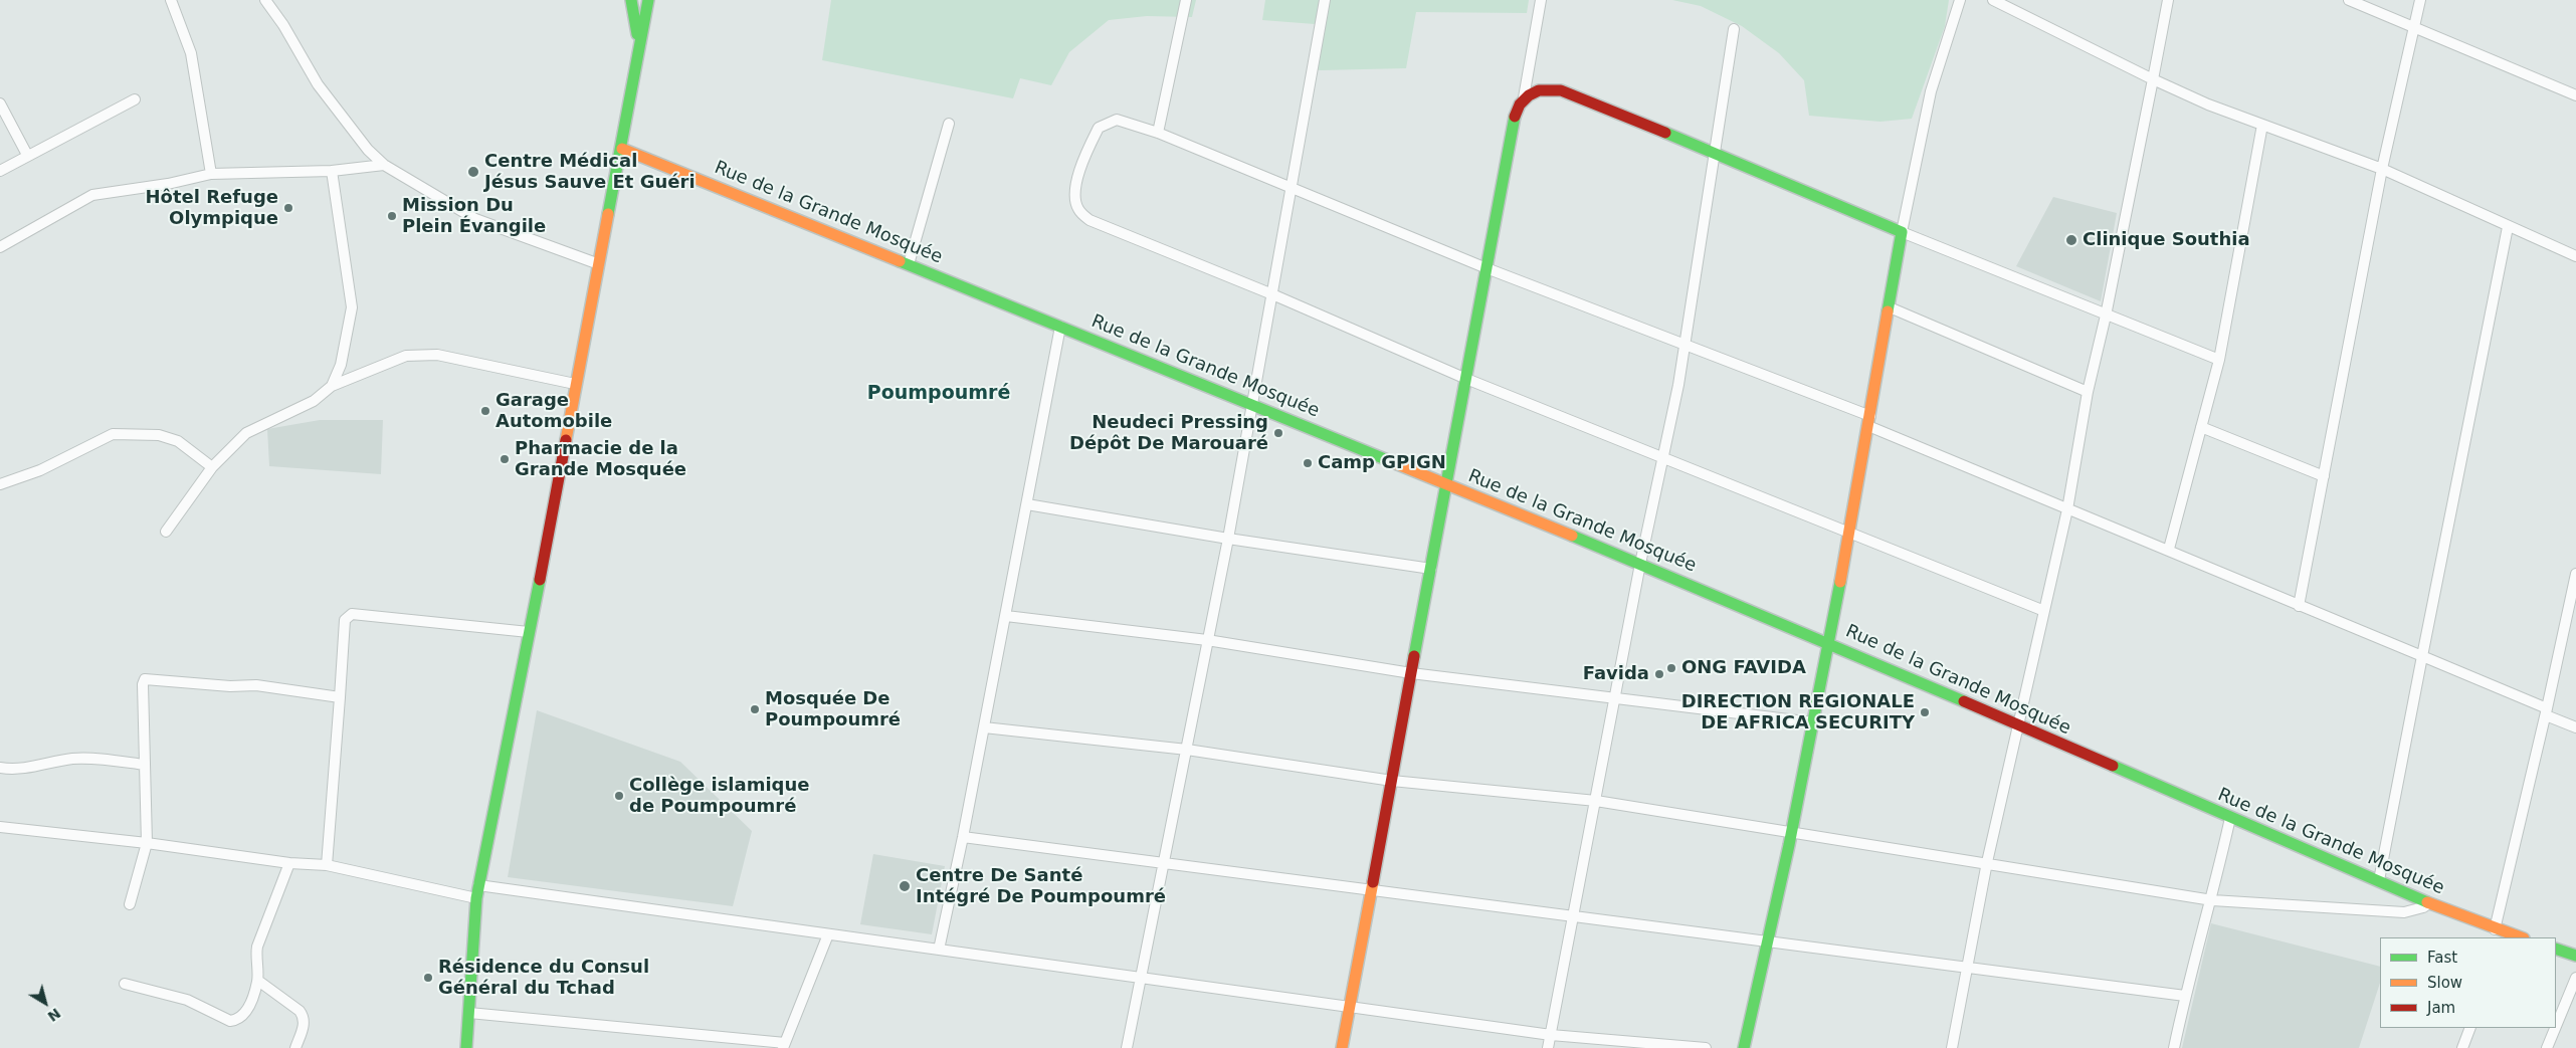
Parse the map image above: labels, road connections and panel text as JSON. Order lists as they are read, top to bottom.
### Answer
{
  "streets": {
    "street": ["Rue de la Grande Mosquée"]
  },
  "districts": ["Poumpoumré"],
  "places": [
    "Centre Médical Jésus Sauve Et Guéri",
    "Hôtel Refuge Olympique",
    "Mission Du Plein Évangile",
    "Clinique Southia",
    "Garage Automobile",
    "Neudeci Pressing Dépôt De Marouaré",
    "Pharmacie de la Grande Mosquée",
    "Camp GPIGN",
    "ONG FAVIDA",
    "Favida",
    "Mosquée De Poumpoumré",
    "DIRECTION REGIONALE DE AFRICA SECURITY",
    "Collège islamique de Poumpoumré",
    "Centre De Santé Intégré De Poumpoumré",
    "Résidence du Consul Général du Tchad"
  ],
  "legend": ["Fast", "Slow", "Jam"],
  "north": "bottom right"
}
